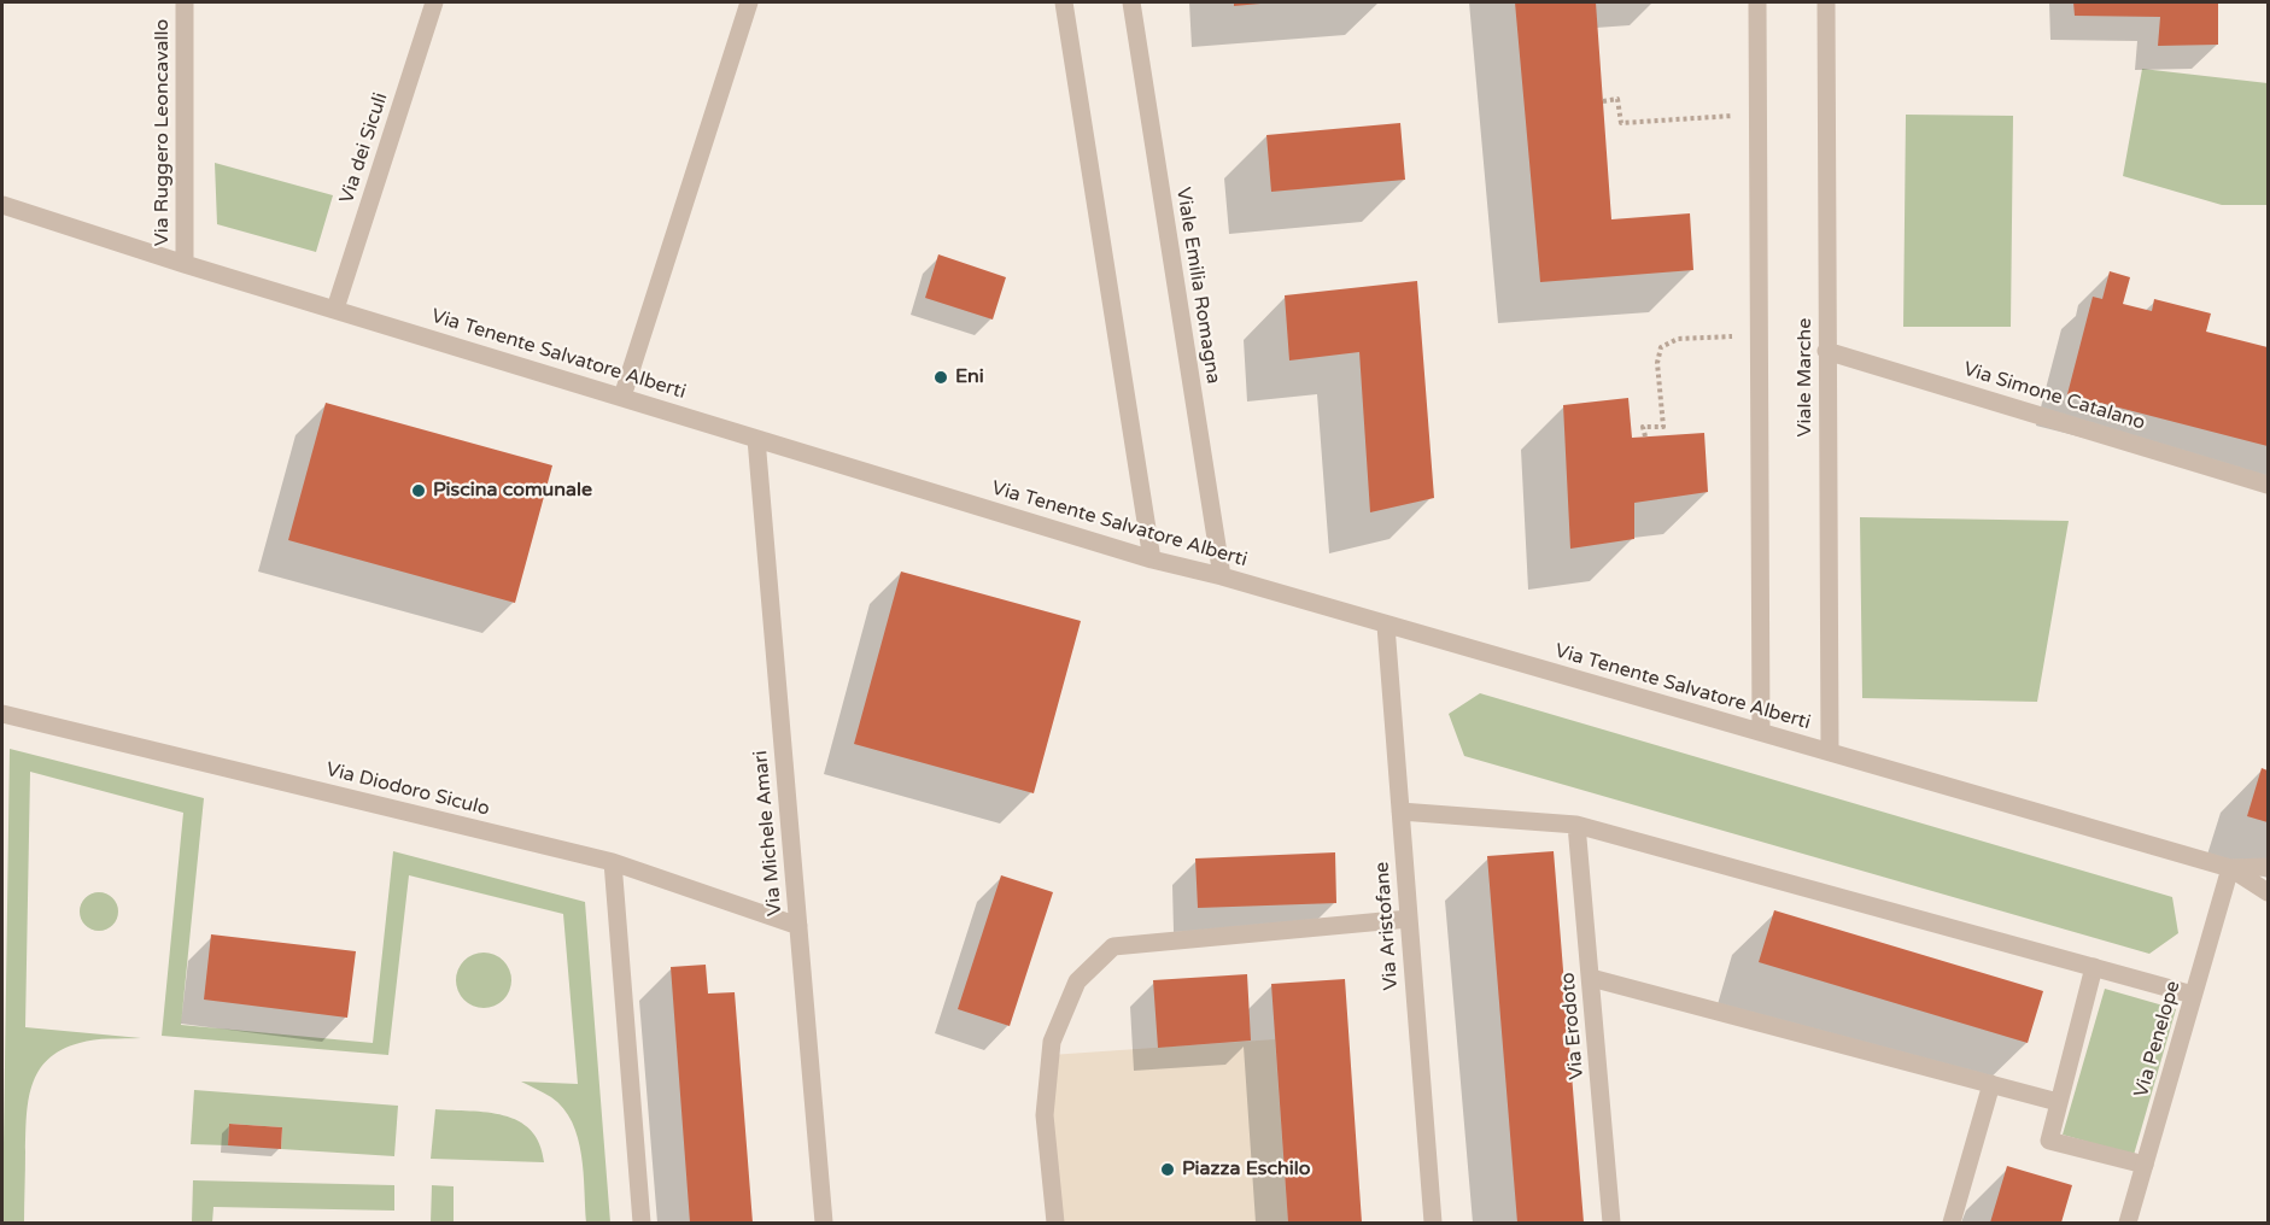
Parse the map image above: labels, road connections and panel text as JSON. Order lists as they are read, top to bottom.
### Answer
{
  "streets": {
    "street": [
      "Via Ruggero Leoncavallo",
      "Via dei Siculi",
      "Viale Emilia Romagna",
      "Via Tenente Salvatore Alberti",
      "Viale Marche",
      "Via Simone Catalano",
      "Via Diodoro Siculo",
      "Via Michele Amari",
      "Via Aristofane",
      "Via Erodoto",
      "Via Penelope"
    ]
  },
  "crossings": [
    ["Via Ruggero Leoncavallo", "Via Tenente Salvatore Alberti"],
    ["Via dei Siculi", "Via Tenente Salvatore Alberti"],
    ["Viale Emilia Romagna", "Via Tenente Salvatore Alberti"],
    ["Via Tenente Salvatore Alberti", "Viale Marche"],
    ["Via Tenente Salvatore Alberti", "Via Michele Amari"],
    ["Via Tenente Salvatore Alberti", "Via Aristofane"],
    ["Via Tenente Salvatore Alberti", "Via Penelope"],
    ["Viale Marche", "Via Simone Catalano"],
    ["Via Diodoro Siculo", "Via Michele Amari"]
  ],
  "places": ["Eni", "Piscina comunale", "Piazza Eschilo"]
}
